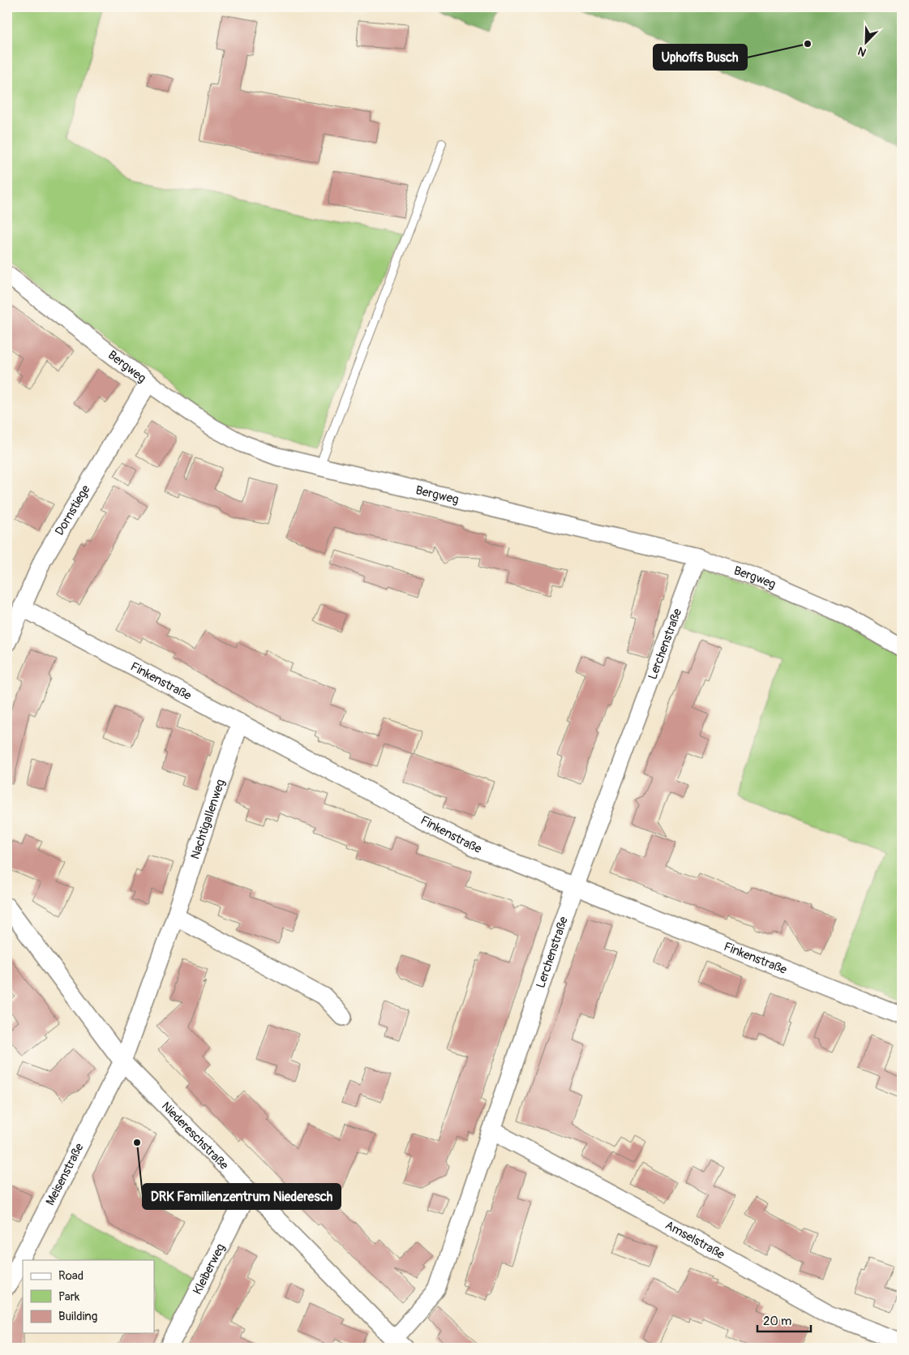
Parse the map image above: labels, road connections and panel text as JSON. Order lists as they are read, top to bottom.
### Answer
{
  "streets": {
    "street": [
      "Bergweg",
      "Dornstiege",
      "Lerchenstraße",
      "Finkenstraße",
      "Nachtigallenweg",
      "Niedereschstraße",
      "Meisenstraße",
      "Amselstraße",
      "Kleiberweg"
    ]
  },
  "crossings": [
    ["Bergweg", "Dornstiege"],
    ["Bergweg", "Lerchenstraße"],
    ["Dornstiege", "Finkenstraße"],
    ["Lerchenstraße", "Finkenstraße"],
    ["Lerchenstraße", "Niedereschstraße"],
    ["Lerchenstraße", "Amselstraße"],
    ["Finkenstraße", "Nachtigallenweg"],
    ["Nachtigallenweg", "Niedereschstraße"],
    ["Nachtigallenweg", "Meisenstraße"],
    ["Niedereschstraße", "Meisenstraße"],
    ["Niedereschstraße", "Kleiberweg"]
  ],
  "places": ["Uphoffs Busch", "DRK Familienzentrum Niederesch"],
  "legend": ["Road", "Park", "Building"],
  "scale_bar": "20 m",
  "north": "bottom left"
}
